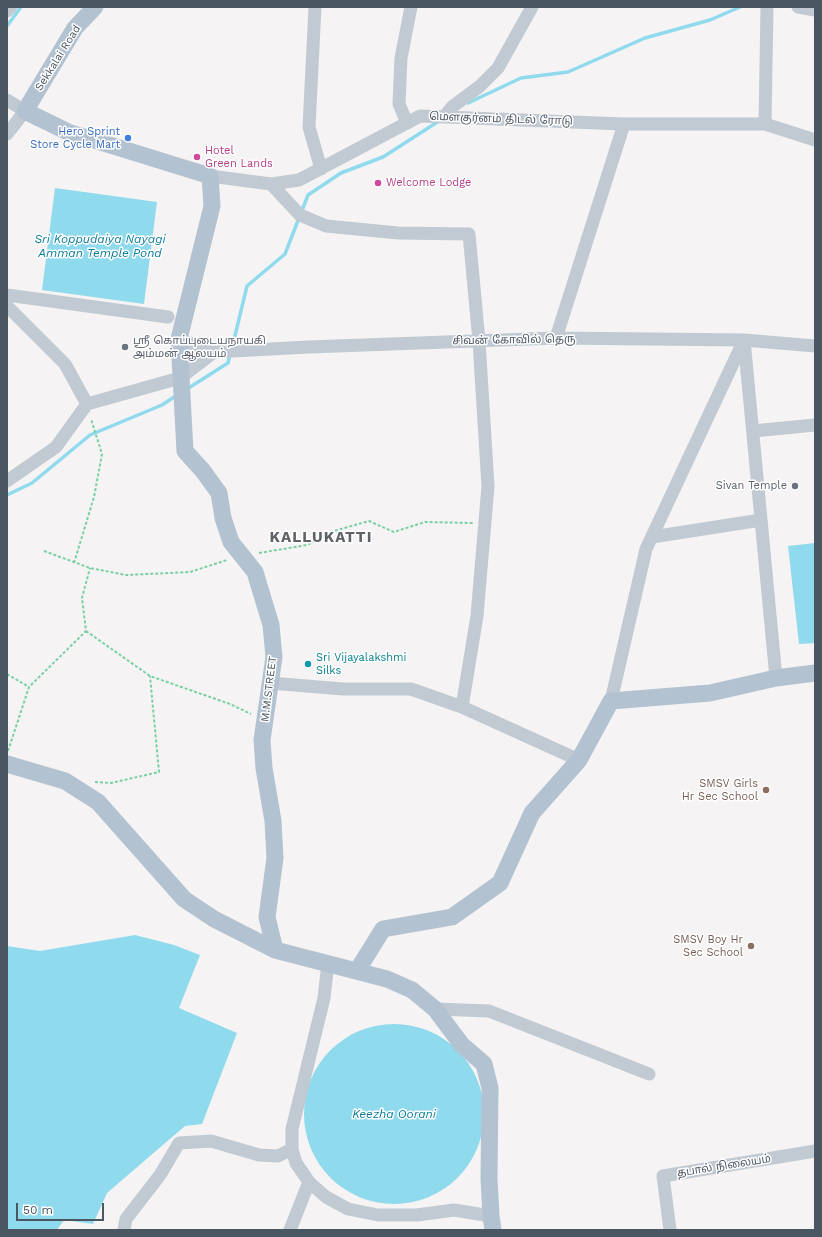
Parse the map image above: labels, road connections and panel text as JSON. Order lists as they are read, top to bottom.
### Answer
{
  "streets": {
    "main road": ["Sekkalai Road", "மௌகுர்னம் திடல் ரோடு", "M.M.STREET"],
    "street": ["சிவன் கோவில் தெரு", "தபால் நிலையம்"]
  },
  "crossings": [
    ["Sekkalai Road", "மௌகுர்னம் திடல் ரோடு"],
    ["மௌகுர்னம் திடல் ரோடு", "M.M.STREET"]
  ],
  "districts": ["KALLUKATTI"],
  "water": ["Sri Koppudaiya Nayagi Amman Temple Pond", "Keezha Oorani"],
  "places": [
    "Hero Sprint Store Cycle Mart",
    "Hotel Green Lands",
    "Welcome Lodge",
    "ஸ்ரீ கொப்புடையநாயகி அம்மன் ஆலயம்",
    "Sivan Temple",
    "Sri Vijayalakshmi Silks",
    "SMSV Girls Hr Sec School",
    "SMSV Boy Hr Sec School"
  ],
  "scale_bar": "50 m"
}
